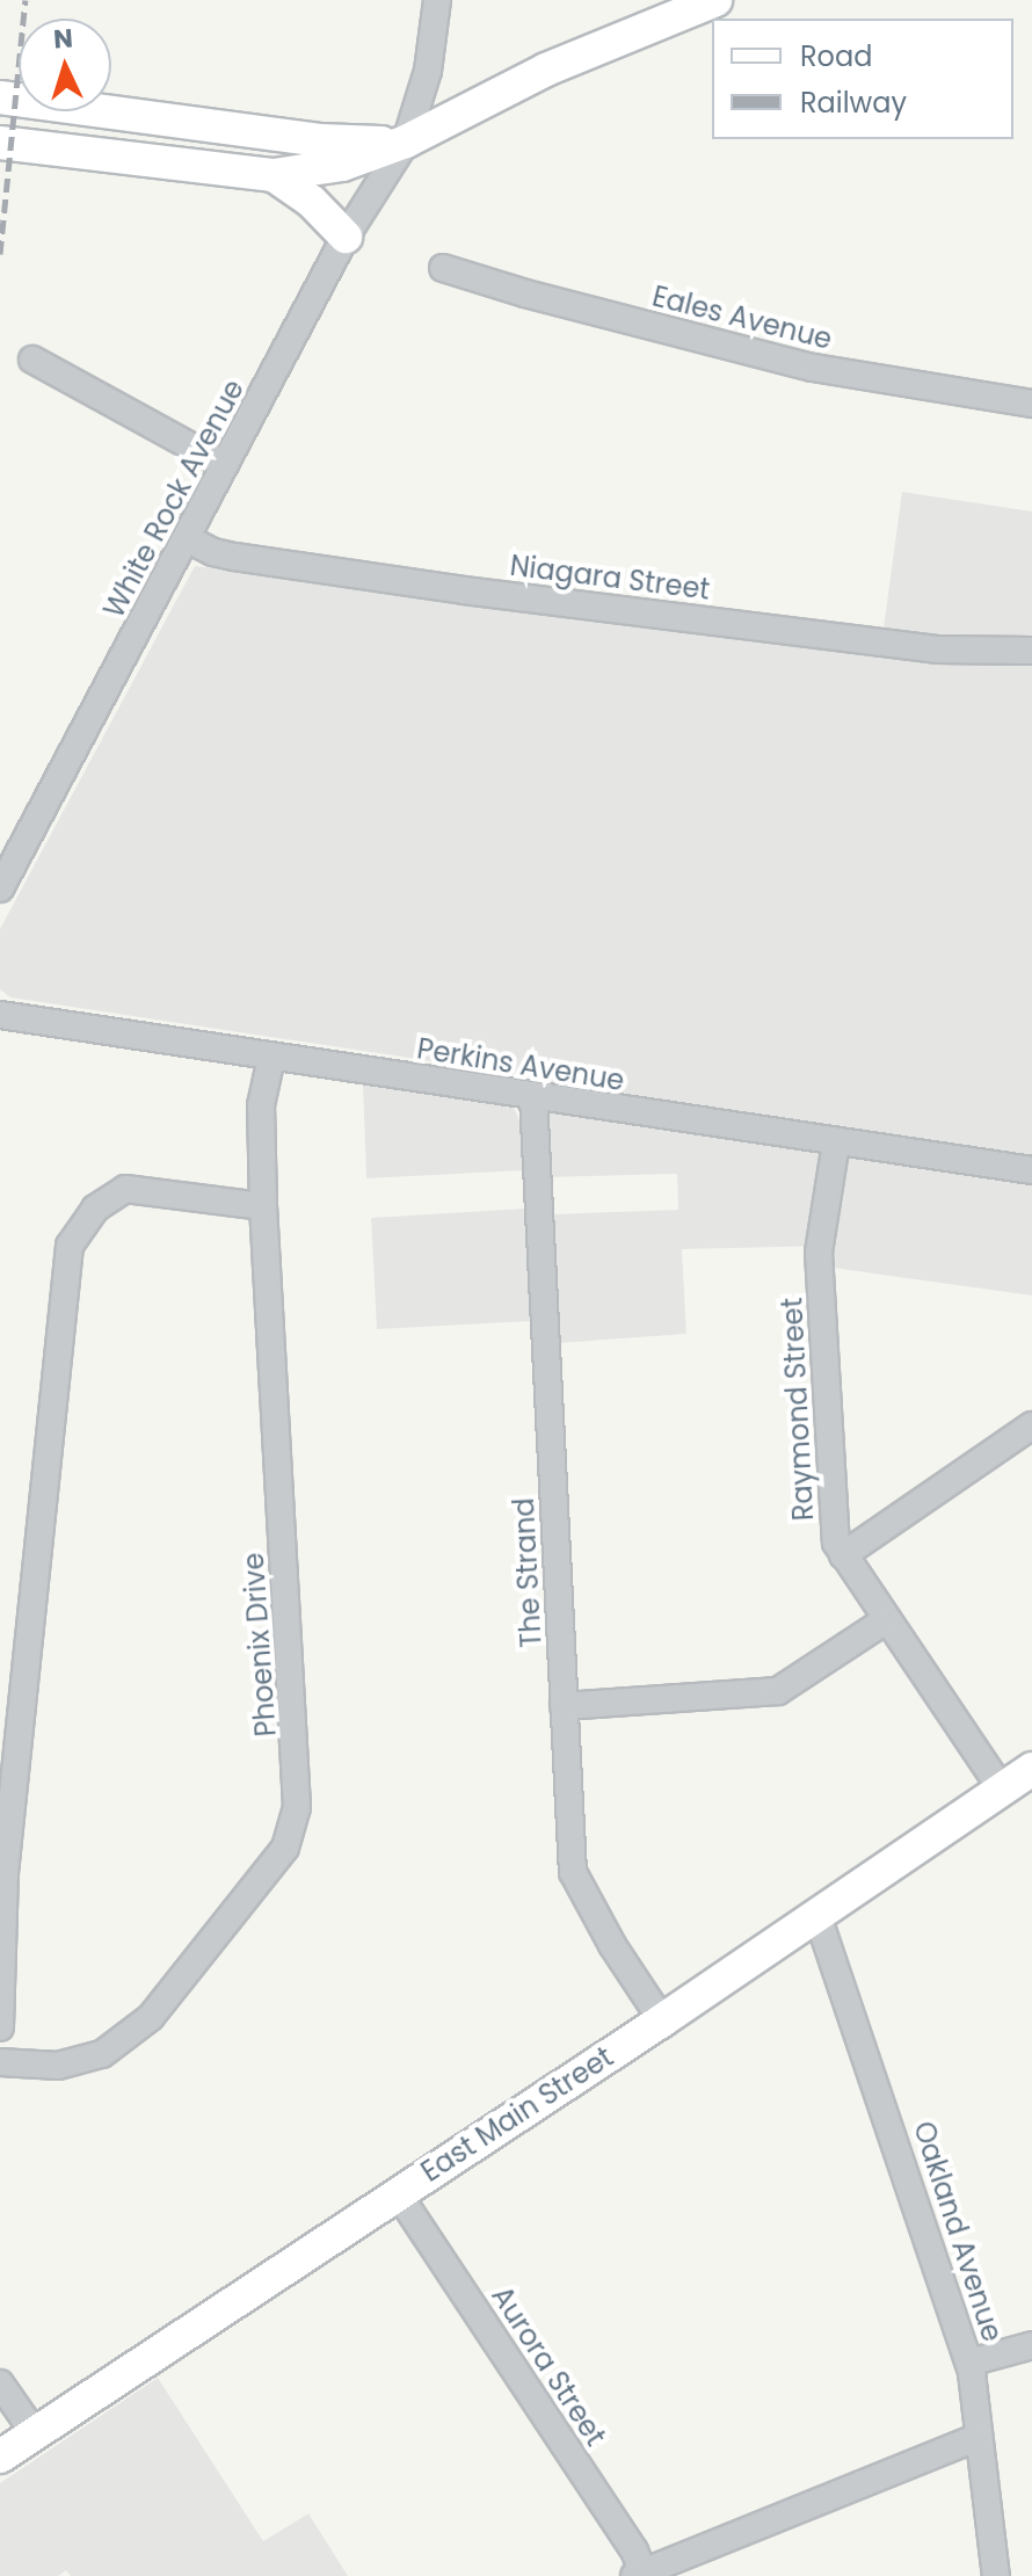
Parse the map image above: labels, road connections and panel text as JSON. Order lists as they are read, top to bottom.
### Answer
{
  "streets": {
    "main road": ["East Main Street"],
    "street": [
      "Eales Avenue",
      "White Rock Avenue",
      "Niagara Street",
      "Perkins Avenue",
      "Raymond Street",
      "The Strand",
      "Phoenix Drive",
      "Oakland Avenue",
      "Aurora Street"
    ]
  },
  "crossings": [
    ["White Rock Avenue", "Niagara Street"],
    ["Perkins Avenue", "Raymond Street"],
    ["Perkins Avenue", "The Strand"],
    ["Perkins Avenue", "Phoenix Drive"],
    ["Raymond Street", "East Main Street"],
    ["The Strand", "East Main Street"],
    ["East Main Street", "Oakland Avenue"],
    ["East Main Street", "Aurora Street"]
  ],
  "legend": ["Road", "Railway"],
  "north": "top"
}
